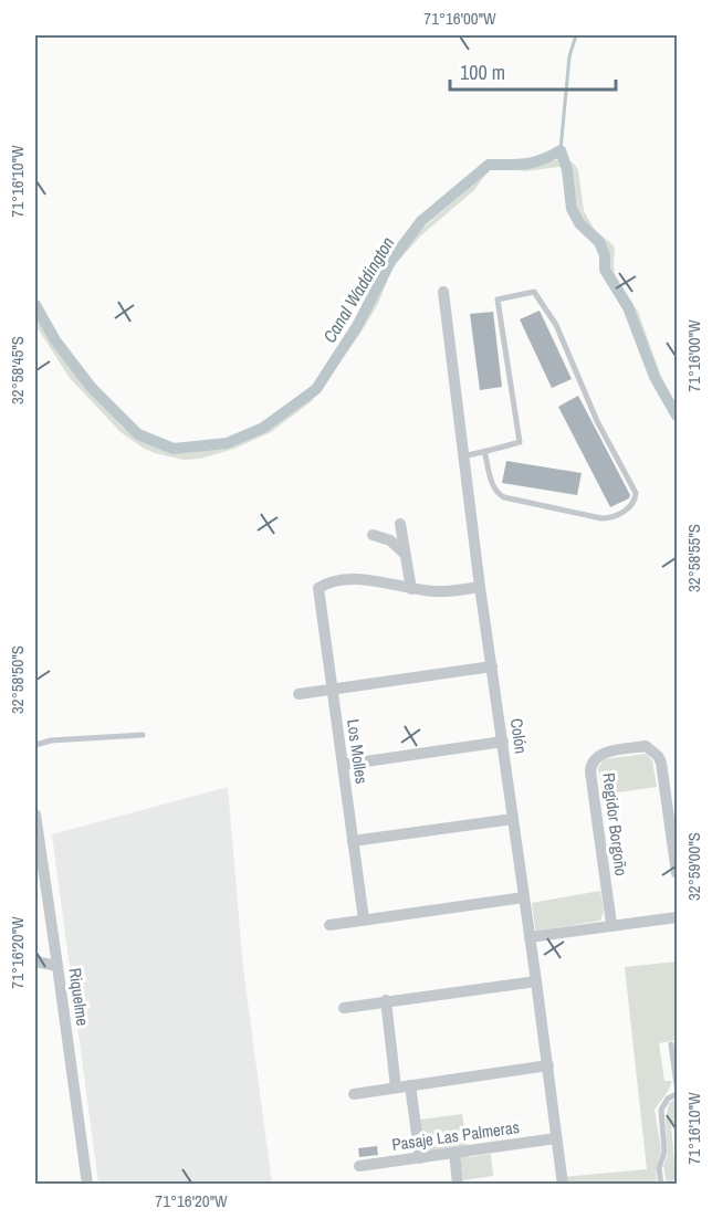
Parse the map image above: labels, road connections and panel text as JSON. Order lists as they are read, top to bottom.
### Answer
{
  "streets": {
    "street": [
      "Colón",
      "Los Molles",
      "Regidor Borgoño",
      "Riquelme",
      "Pasaje Las Palmeras"
    ]
  },
  "crossings": [
    ["Colón", "Pasaje Las Palmeras"]
  ],
  "water": ["Canal Waddington"],
  "scale_bar": "100 m",
  "coordinates": [
    "71°16'00\"W",
    "71°16'10\"W",
    "32°58'45\"S",
    "32°58'55\"S",
    "32°58'50\"S",
    "32°59'00\"S",
    "71°16'20\"W"
  ]
}
